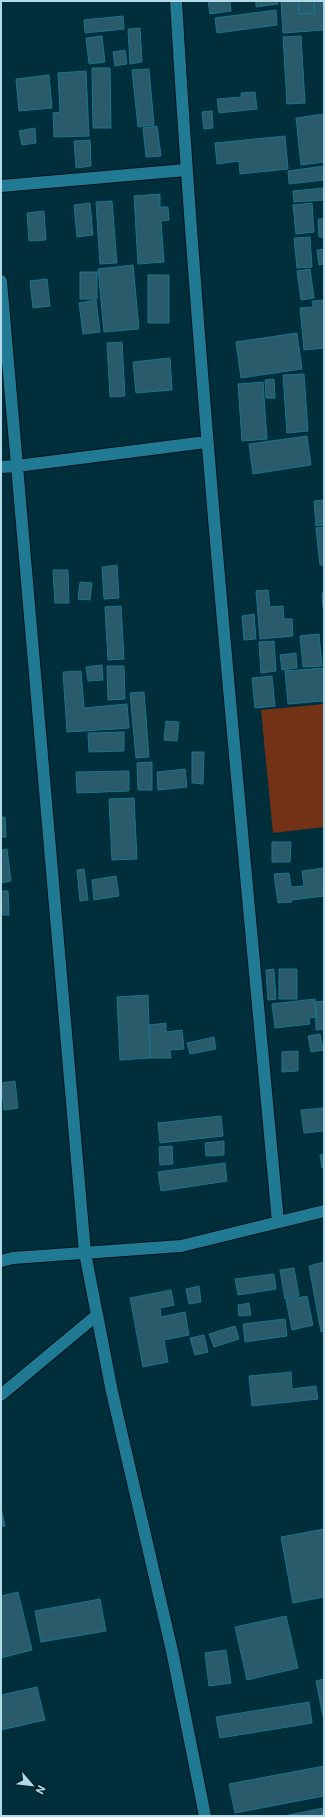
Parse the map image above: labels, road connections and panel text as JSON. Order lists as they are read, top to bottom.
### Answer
{
  "north": "bottom right"
}
